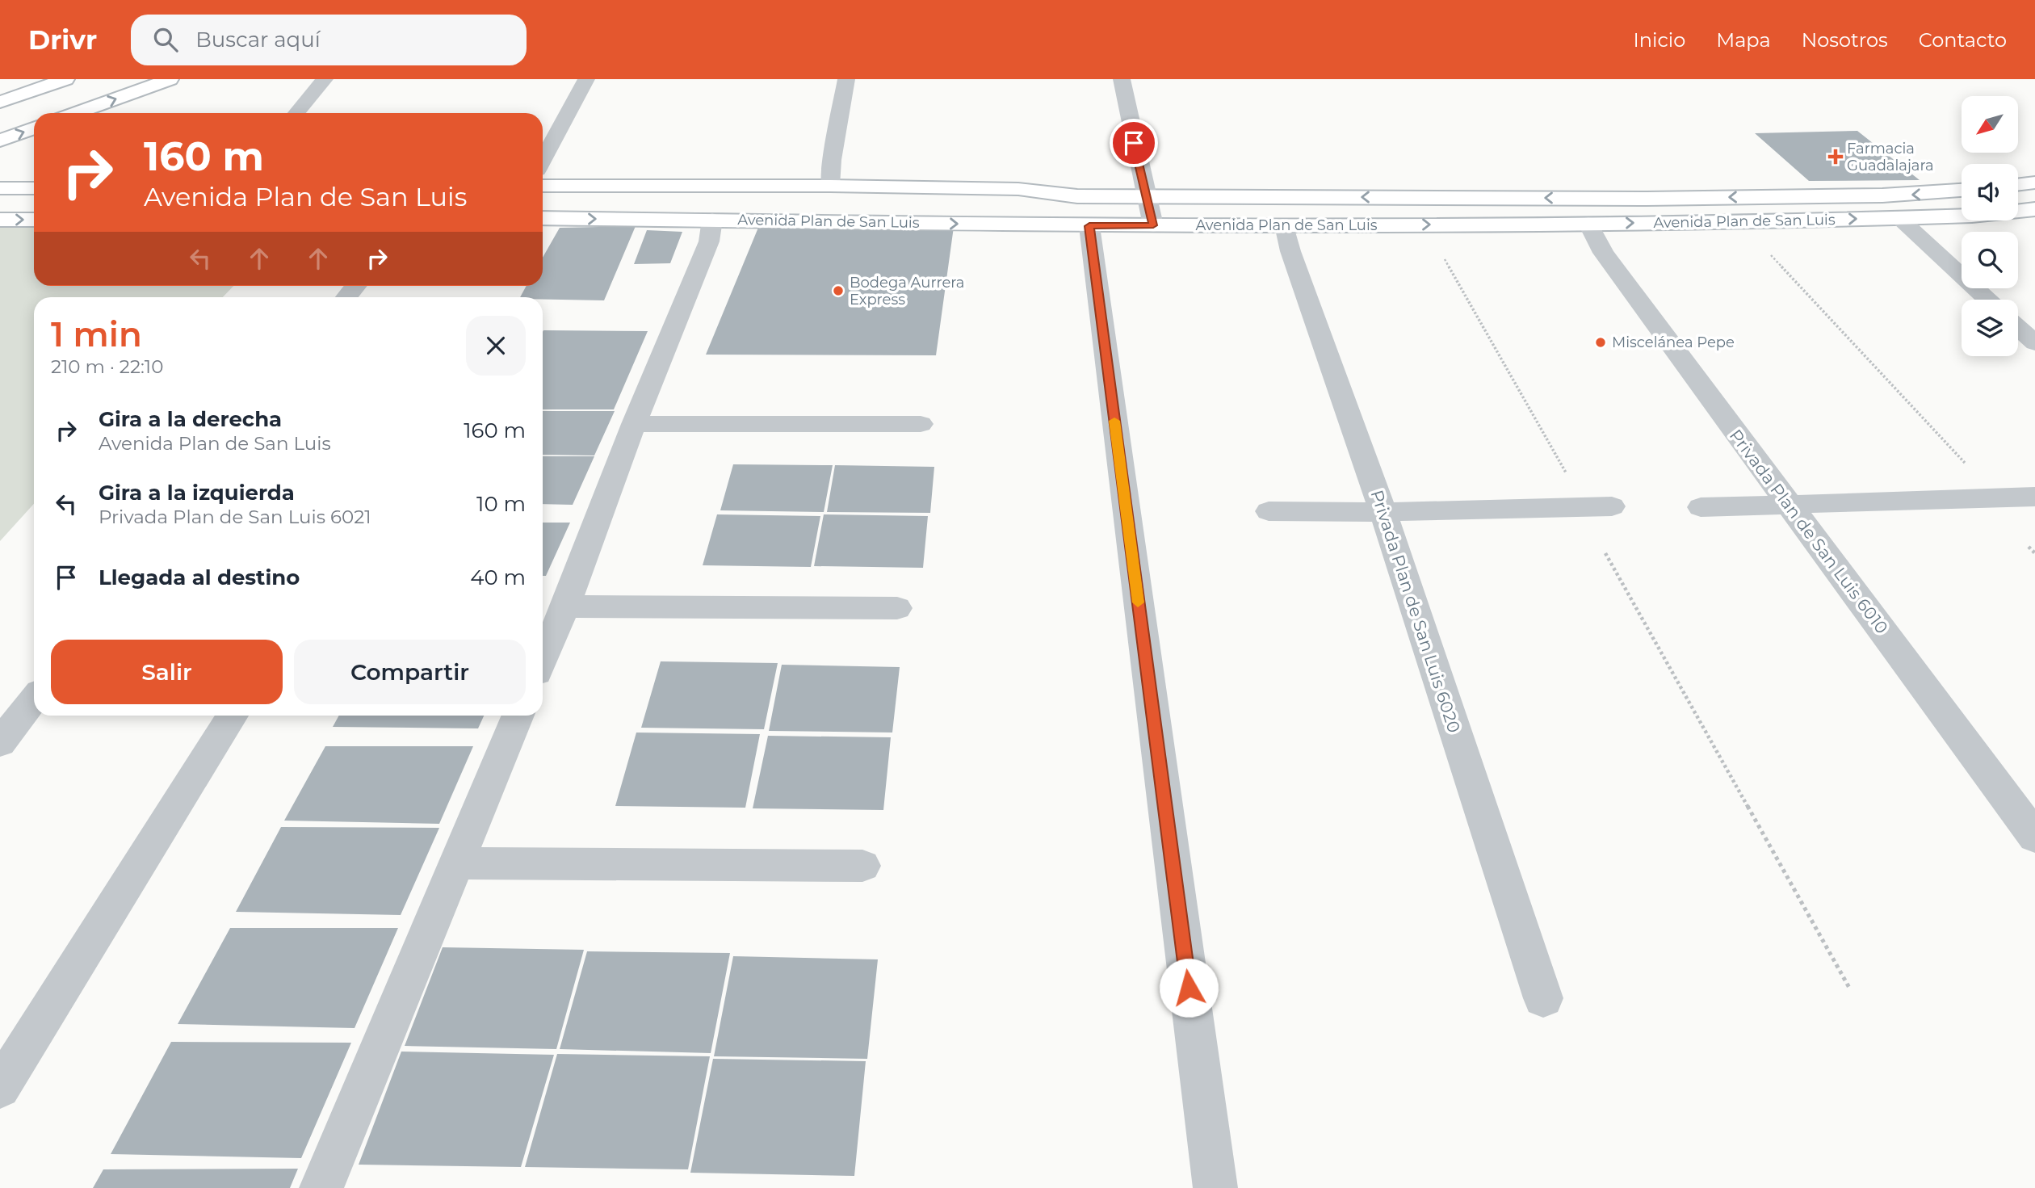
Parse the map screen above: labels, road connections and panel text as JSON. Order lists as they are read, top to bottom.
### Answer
{
  "streets": {
    "street": ["Avenida Plan de San Luis", "Privada Plan de San Luis 6010", "Privada Plan de San Luis 6020"]
  },
  "crossings": [
    ["Avenida Plan de San Luis", "Privada Plan de San Luis 6010"],
    ["Avenida Plan de San Luis", "Privada Plan de San Luis 6020"]
  ],
  "places": {
    "health": ["Farmacia Guadalajara"],
    "other": ["Bodega Aurrera Express", "Miscelánea Pepe"]
  },
  "north": "bottom left",
  "page": {
    "header": "Drivr",
    "search": "Buscar aquí",
    "nav": [
      "Inicio",
      "Mapa",
      "Nosotros",
      "Contacto"
    ],
    "turn": ["160 m", "Avenida Plan de San Luis"],
    "heading": ["1 min", "210 m · 22:10"],
    "list": [
      {
        "name": "Gira a la derecha",
        "note": "Avenida Plan de San Luis",
        "value": "160 m"
      },
      {
        "name": "Gira a la izquierda",
        "note": "Privada Plan de San Luis 6021",
        "value": "10 m"
      },
      {
        "name": "Llegada al destino",
        "value": "40 m"
      }
    ],
    "buttons": ["Salir", "Compartir"]
  }
}
